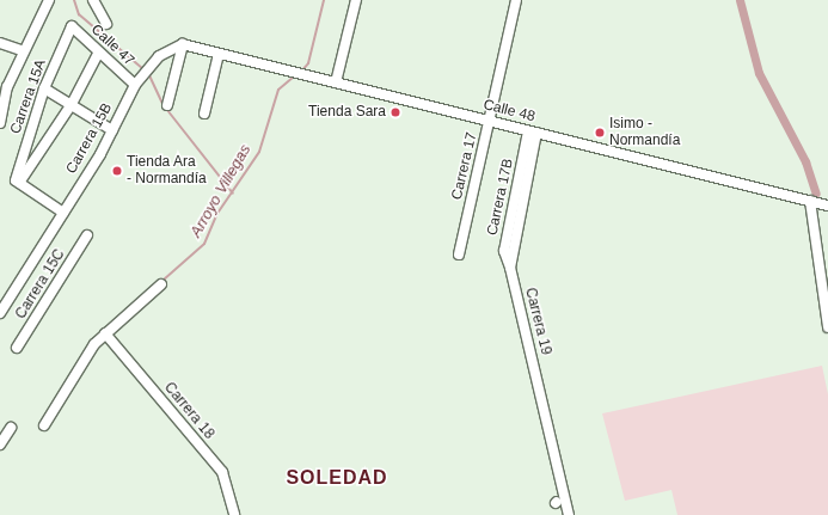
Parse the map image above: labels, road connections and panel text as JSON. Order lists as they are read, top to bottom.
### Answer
{
  "streets": {
    "street": [
      "Calle 47",
      "Carrera 15A",
      "Calle 48",
      "Carrera 15B",
      "Carrera 17",
      "Carrera 15C",
      "Carrera 19",
      "Carrera 18"
    ]
  },
  "crossings": [
    ["Calle 47", "Carrera 15A"],
    ["Calle 47", "Carrera 15B"],
    ["Calle 48", "Carrera 15B"],
    ["Calle 48", "Carrera 17"],
    ["Calle 48", "Carrera 19"]
  ],
  "districts": ["SOLEDAD"],
  "water": ["Arroyo Villegas"],
  "places": ["Tienda Sara", "Isimo - Normandía", "Tienda Ara - Normandía"]
}
